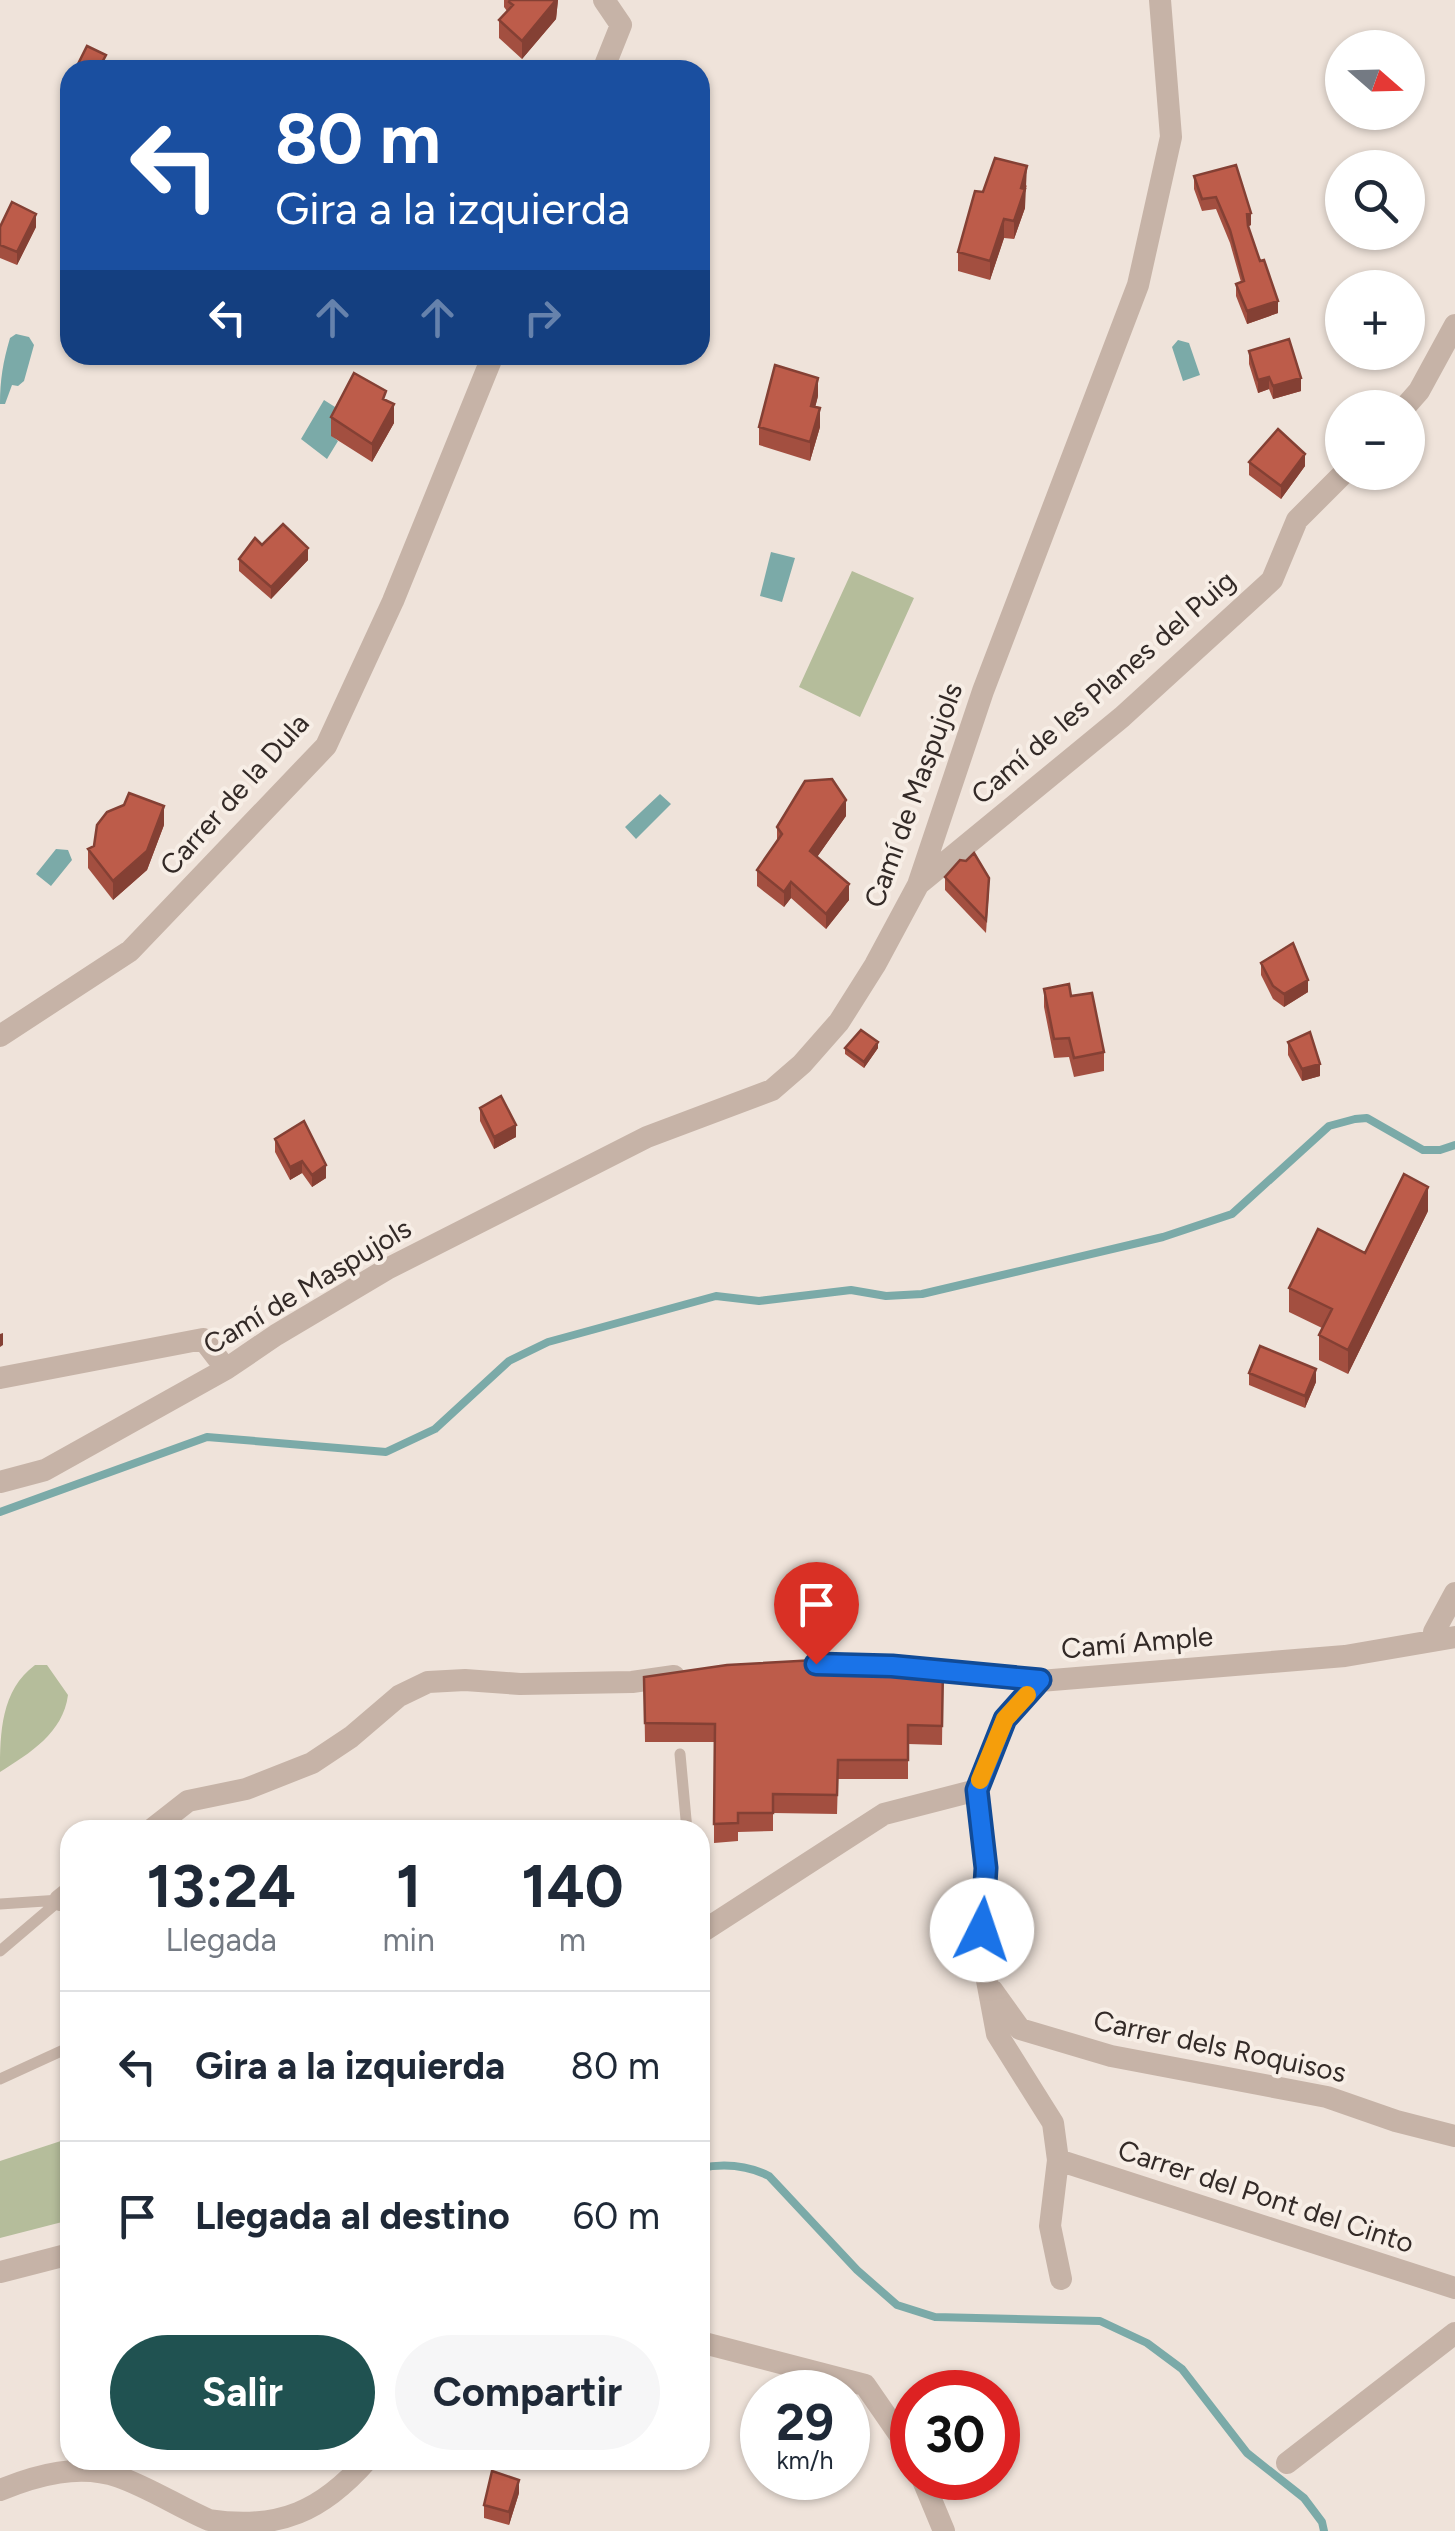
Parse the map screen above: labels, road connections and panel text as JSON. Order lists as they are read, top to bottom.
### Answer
{
  "streets": {
    "street": [
      "Camí de les Planes del Puig",
      "Carrer de la Dula",
      "Camí de Maspujols",
      "Camí Ample",
      "Carrer dels Roquisos",
      "Carrer del Pont del Cinto"
    ]
  },
  "crossings": [
    ["Camí de les Planes del Puig", "Camí de Maspujols"],
    ["Camí Ample", "Carrer dels Roquisos"],
    ["Camí Ample", "Carrer del Pont del Cinto"]
  ],
  "north": "right",
  "page": {
    "map_buttons": ["+", "−"],
    "turn": ["80 m", "Gira a la izquierda"],
    "eta": [
      "13:24",
      "Llegada",
      "1",
      "min",
      "140",
      "m"
    ],
    "list": [
      {
        "name": "Gira a la izquierda",
        "value": "80 m"
      },
      {
        "name": "Llegada al destino",
        "value": "60 m"
      }
    ],
    "buttons": ["Salir", "Compartir"],
    "speed": "29 km/h",
    "limit": "30"
  }
}
